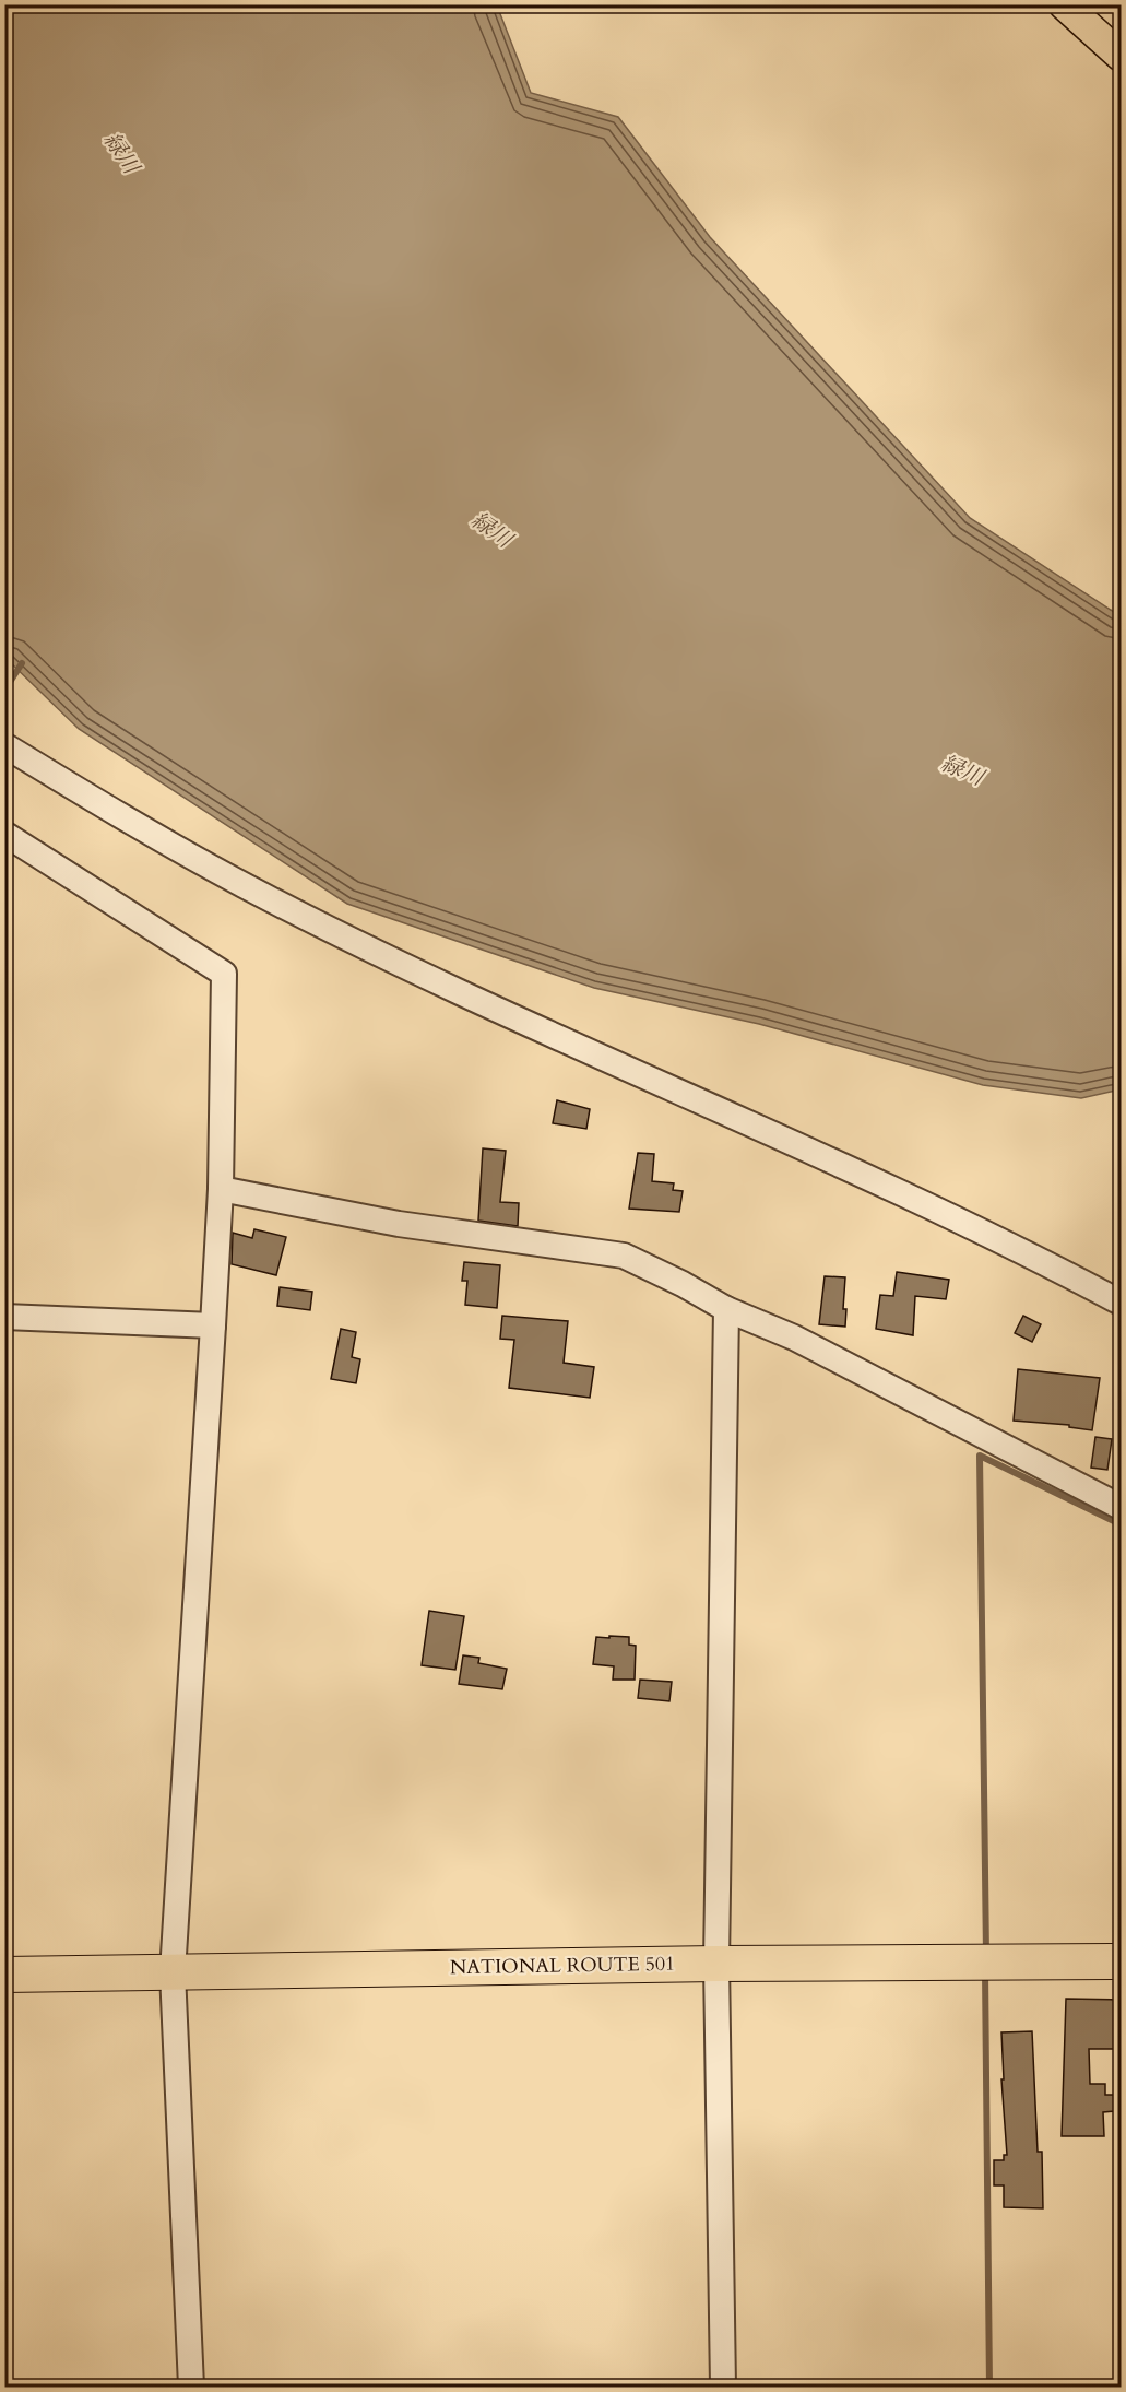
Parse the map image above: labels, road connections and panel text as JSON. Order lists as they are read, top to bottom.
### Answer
{
  "streets": {
    "highway": ["NATIONAL ROUTE 501"]
  },
  "water": ["緑川"]
}
